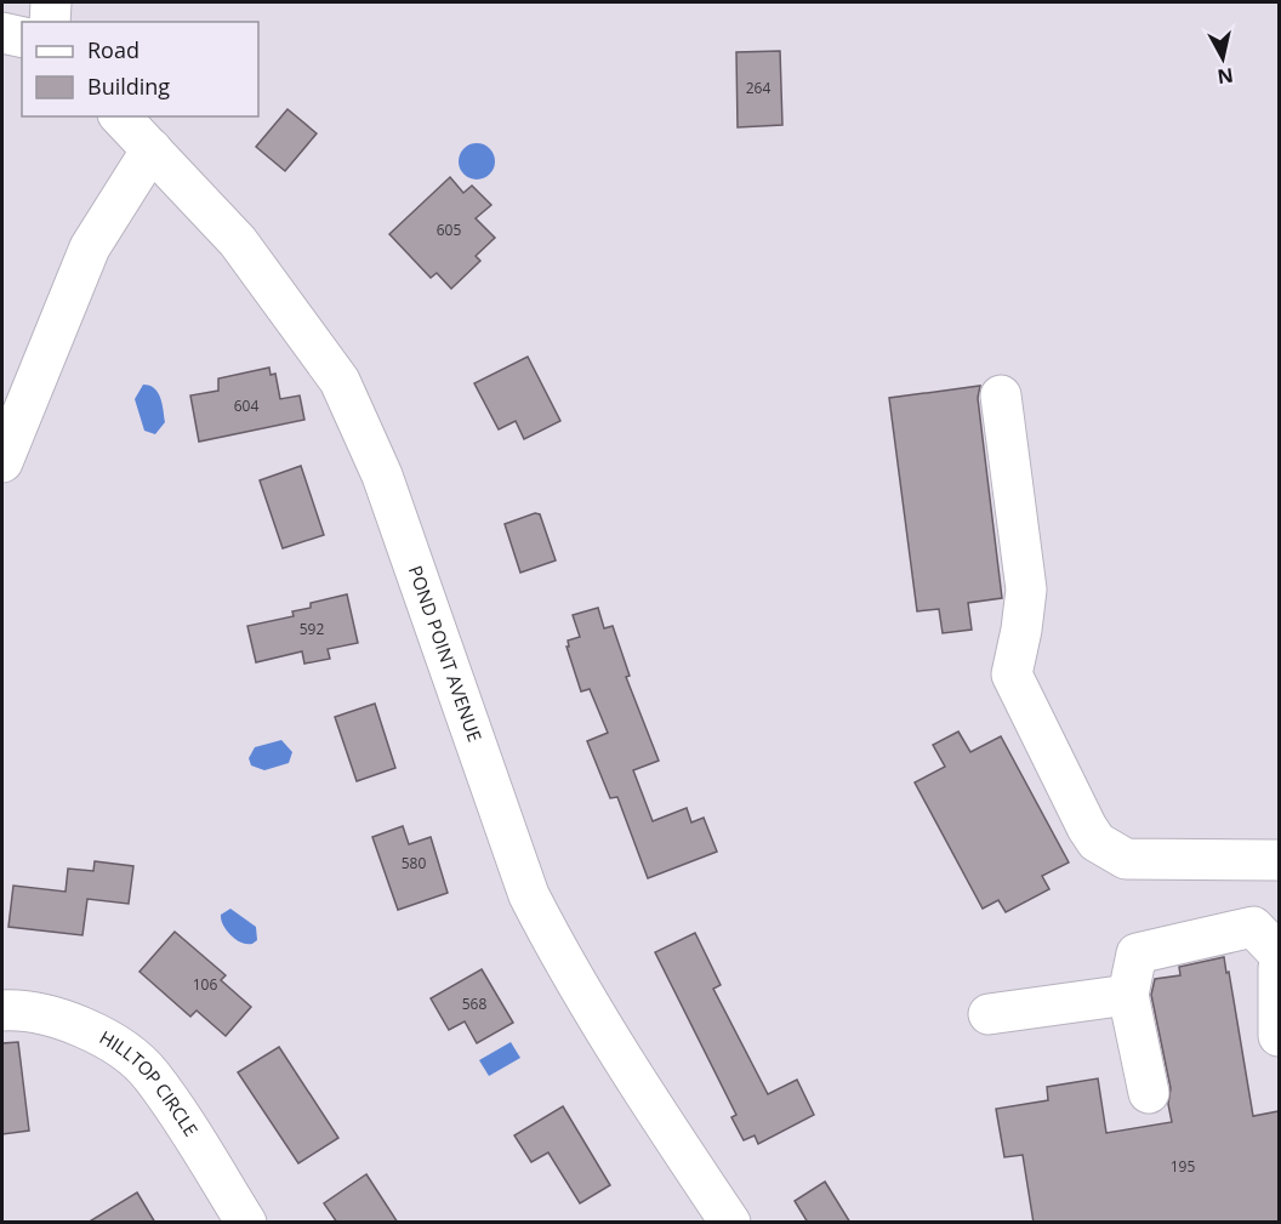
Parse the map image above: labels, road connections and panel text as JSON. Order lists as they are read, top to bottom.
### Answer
{
  "streets": {
    "street": ["POND POINT AVENUE", "HILLTOP CIRCLE"]
  },
  "house_numbers": [
    "264",
    "605",
    "604",
    "592",
    "580",
    "106",
    "568",
    "195"
  ],
  "legend": ["Road", "Building"],
  "north": "bottom"
}
